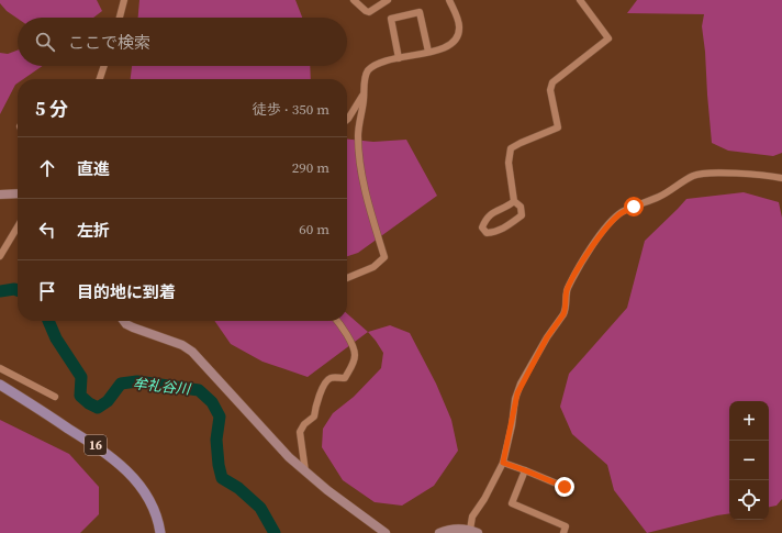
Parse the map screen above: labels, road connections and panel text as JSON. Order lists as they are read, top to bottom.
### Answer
{
  "streets": {
    "main road": ["16"]
  },
  "water": ["牟礼谷川"],
  "page": {
    "search": "ここで検索",
    "heading": ["5 分", "徒歩 · 350 m"],
    "list": [
      ["直進", "290 m"],
      ["左折", "60 m"],
      "目的地に到着"
    ],
    "map_buttons": ["+", "−"]
  }
}
